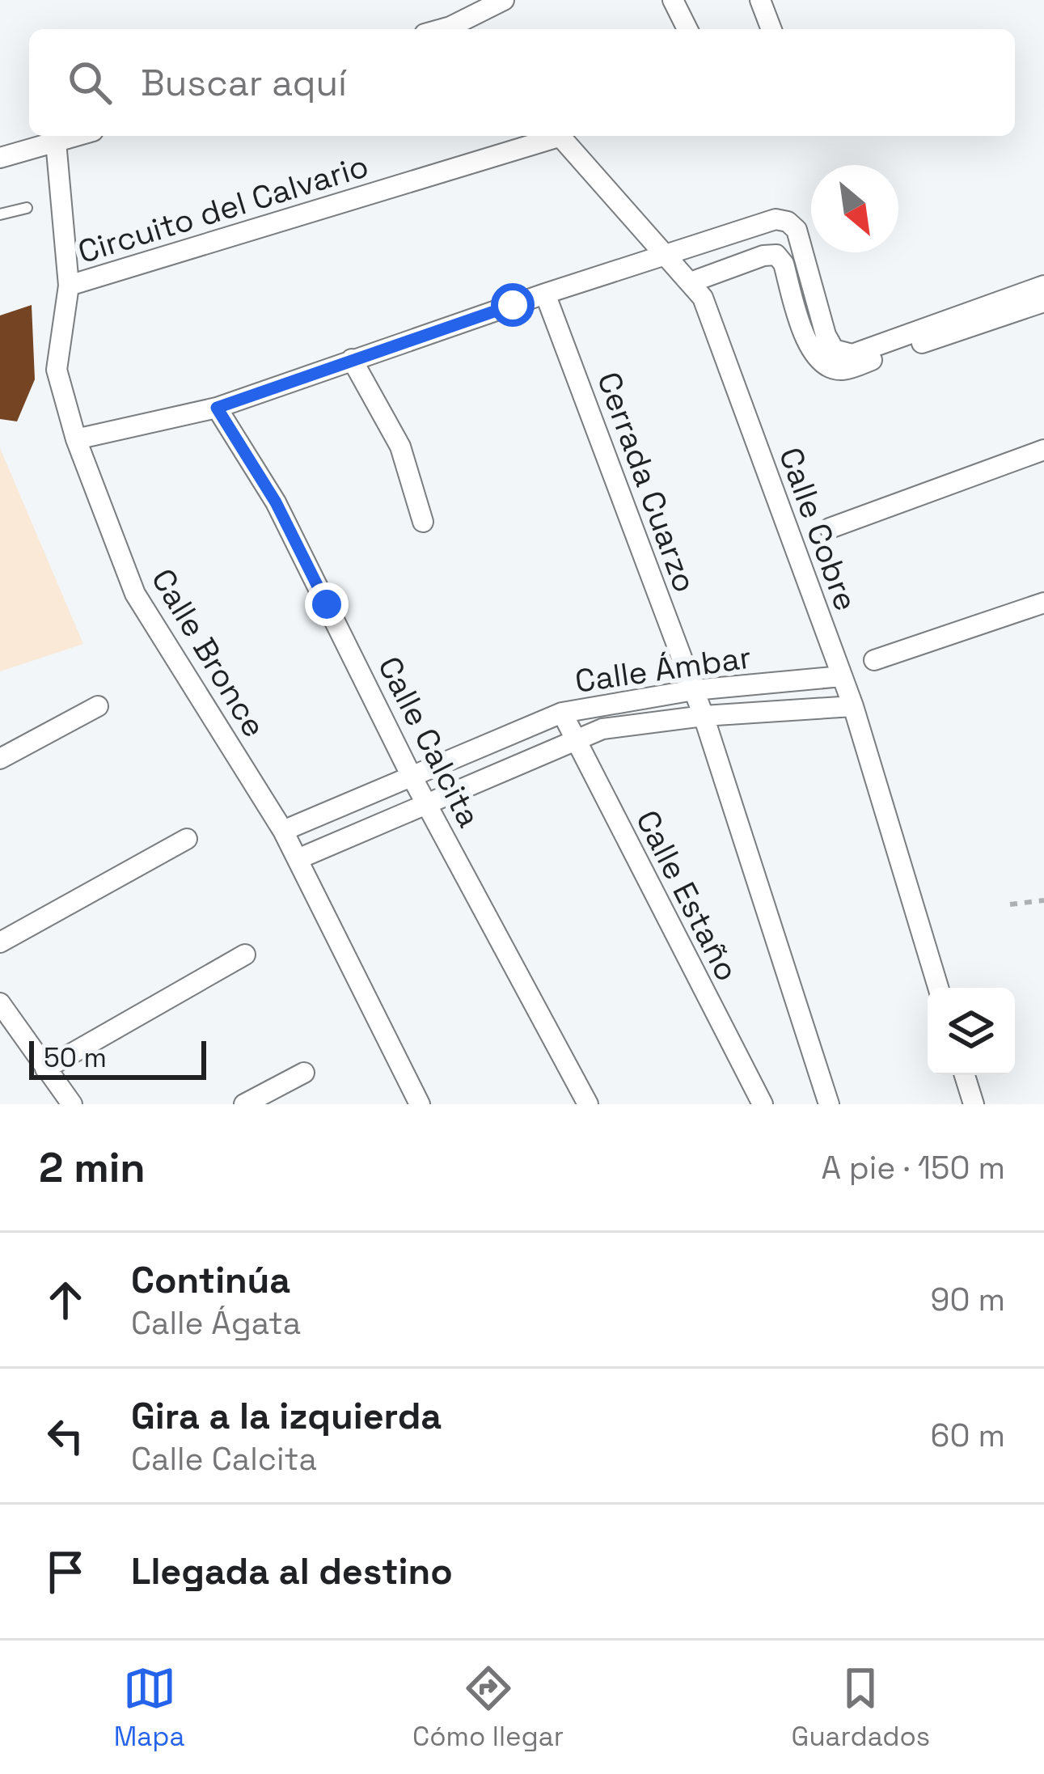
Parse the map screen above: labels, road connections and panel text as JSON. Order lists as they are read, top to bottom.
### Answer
{
  "streets": {
    "street": [
      "Circuito del Calvario",
      "Cerrada Cuarzo",
      "Calle Cobre",
      "Calle Bronce",
      "Calle Ámbar",
      "Calle Calcita",
      "Calle Estaño"
    ]
  },
  "crossings": [
    ["Circuito del Calvario", "Calle Bronce"],
    ["Cerrada Cuarzo", "Calle Ámbar"],
    ["Cerrada Cuarzo", "Calle Estaño"],
    ["Calle Cobre", "Calle Ámbar"],
    ["Calle Bronce", "Calle Ámbar"],
    ["Calle Ámbar", "Calle Calcita"],
    ["Calle Ámbar", "Calle Estaño"]
  ],
  "scale_bar": "50 m",
  "north": "bottom right",
  "page": {
    "search": "Buscar aquí",
    "scale": "50 m",
    "heading": ["2 min", "A pie · 150 m"],
    "list": [
      ["Continúa", "Calle Ágata", "90 m"],
      ["Gira a la izquierda", "Calle Calcita", "60 m"],
      "Llegada al destino"
    ],
    "nav": ["Mapa", "Cómo llegar", "Guardados"]
  }
}
